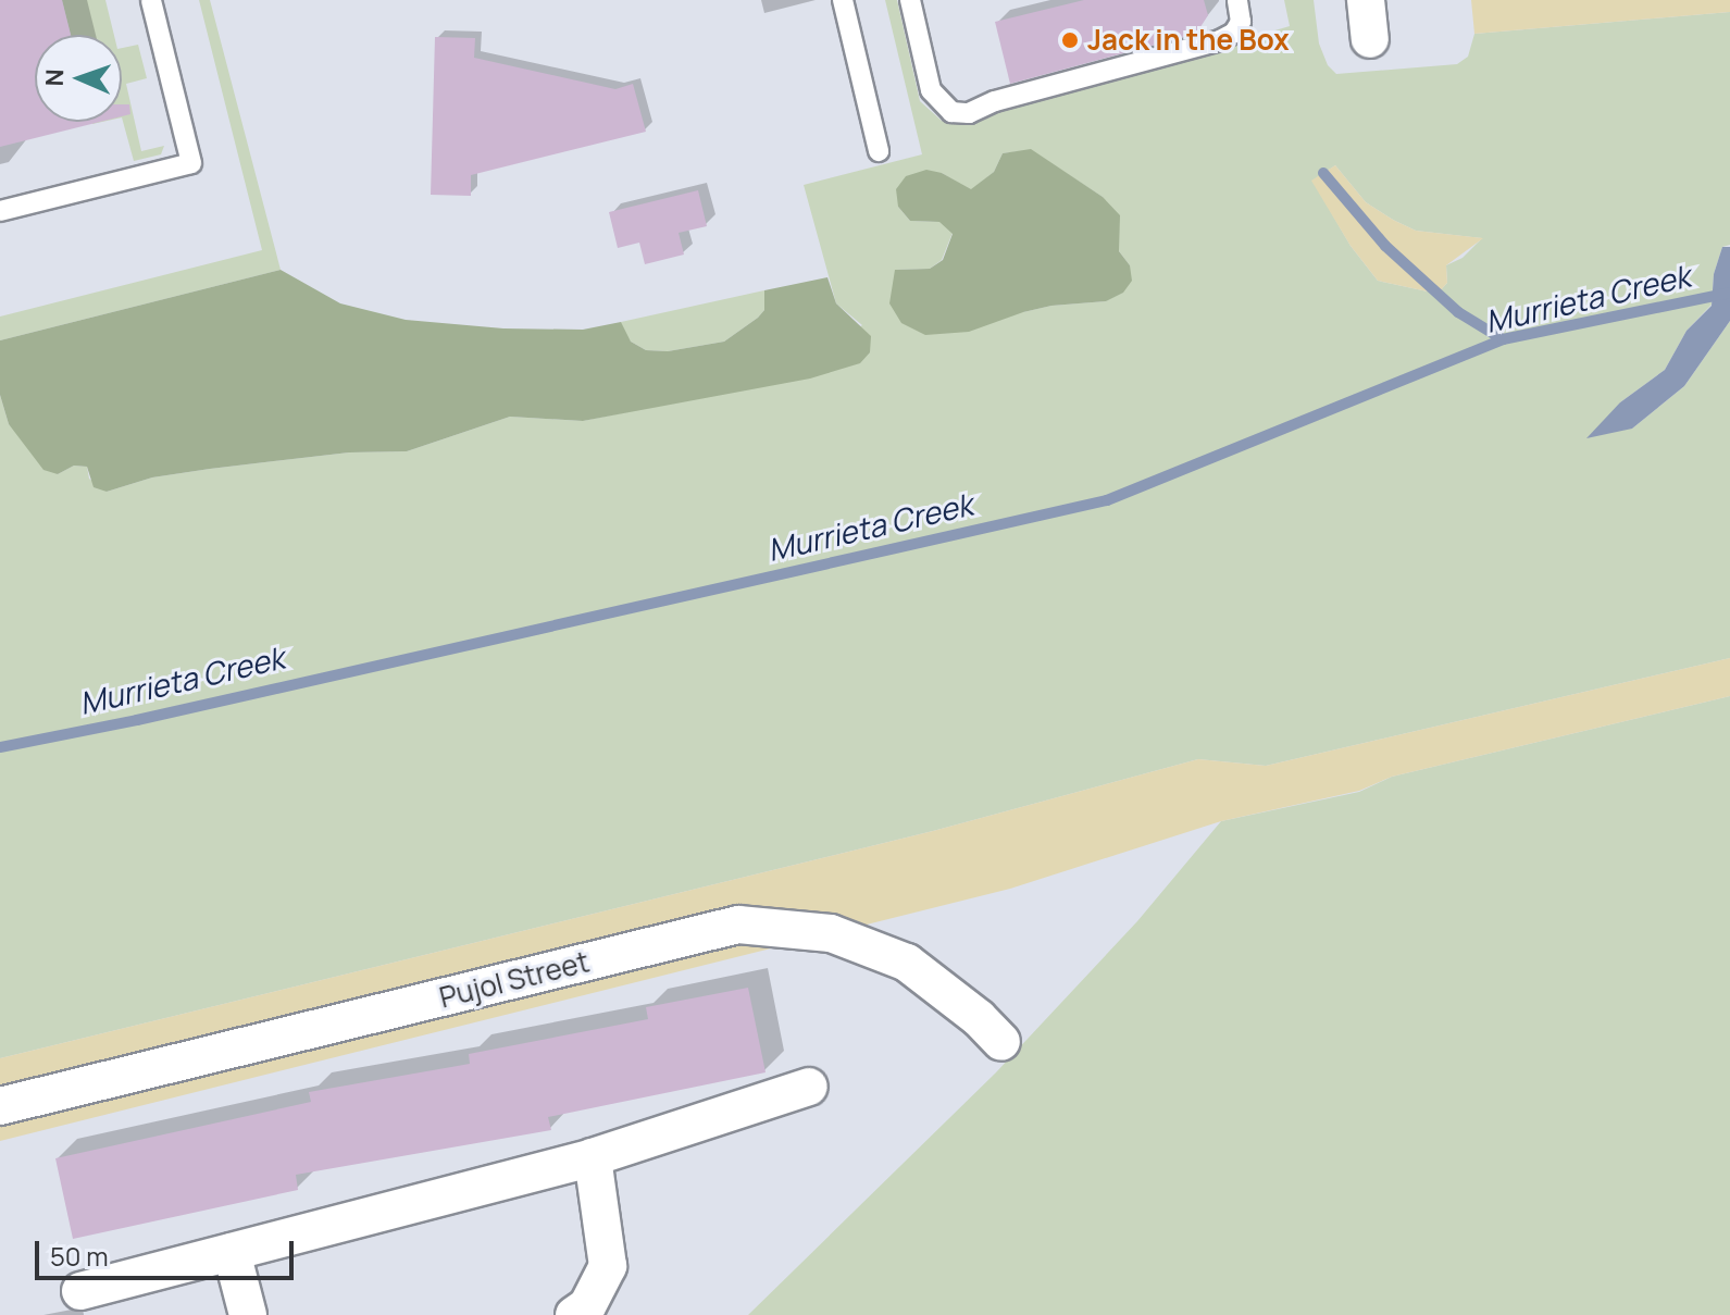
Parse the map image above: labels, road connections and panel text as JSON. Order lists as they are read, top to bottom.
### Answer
{
  "streets": {
    "street": ["Pujol Street"]
  },
  "water": ["Murrieta Creek"],
  "places": ["Jack in the Box"],
  "scale_bar": "50 m",
  "north": "left"
}
